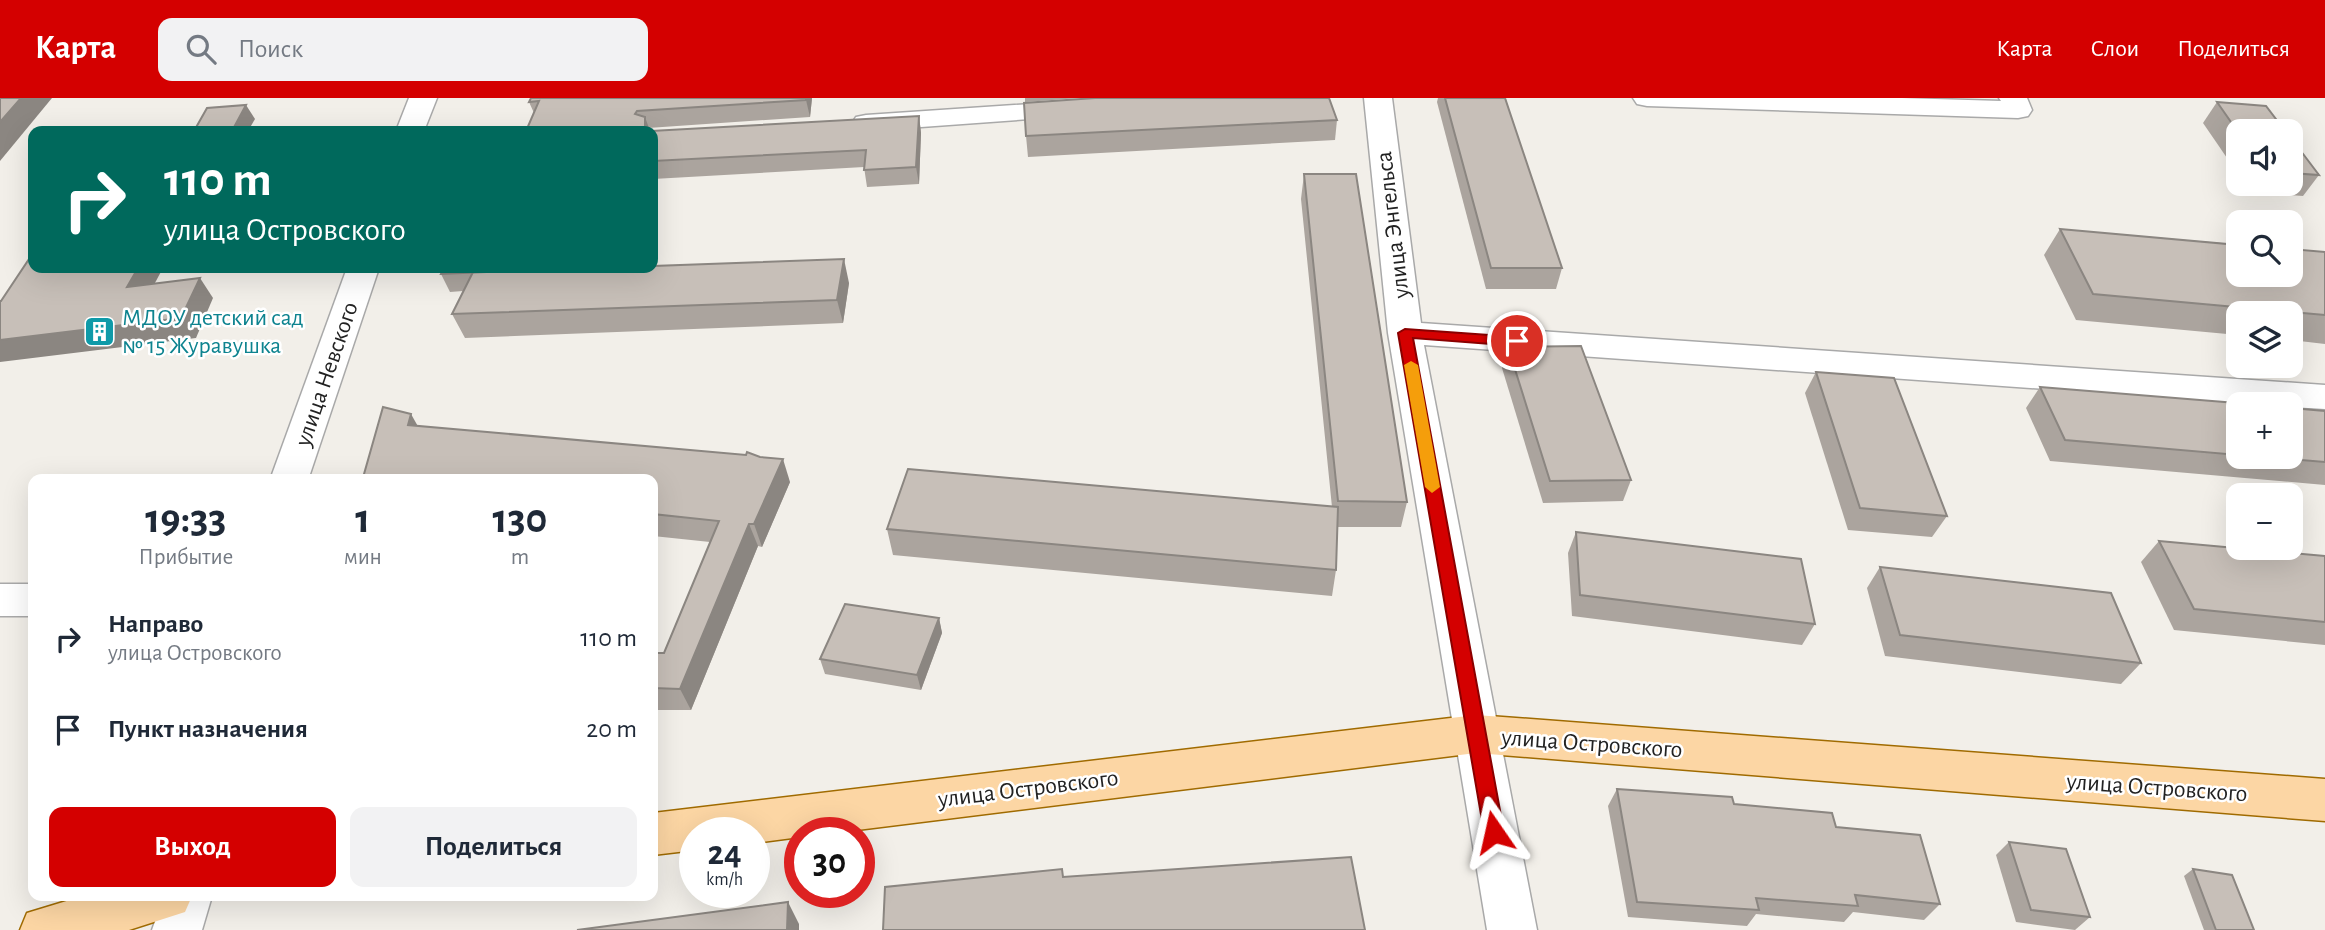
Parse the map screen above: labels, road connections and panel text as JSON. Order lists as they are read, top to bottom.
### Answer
{
  "streets": {
    "main road": ["улица Островского"],
    "street": ["улица Энгельса", "улица Невского"]
  },
  "crossings": [
    ["улица Энгельса", "улица Островского"]
  ],
  "places": {
    "building": ["МДОУ детский сад № 15 Журавушка"]
  },
  "page": {
    "header": "Карта",
    "search": "Поиск",
    "nav": ["Карта", "Слои", "Поделиться"],
    "map_buttons": ["+", "−"],
    "turn": ["110 m", "улица Островского"],
    "eta": [
      "19:33",
      "Прибытие",
      "1",
      "мин",
      "130",
      "m"
    ],
    "list": [
      {
        "name": "Направо",
        "note": "улица Островского",
        "value": "110 m"
      },
      {
        "name": "Пункт назначения",
        "value": "20 m"
      }
    ],
    "buttons": ["Выход", "Поделиться"],
    "speed": "24 km/h",
    "limit": "30"
  }
}
